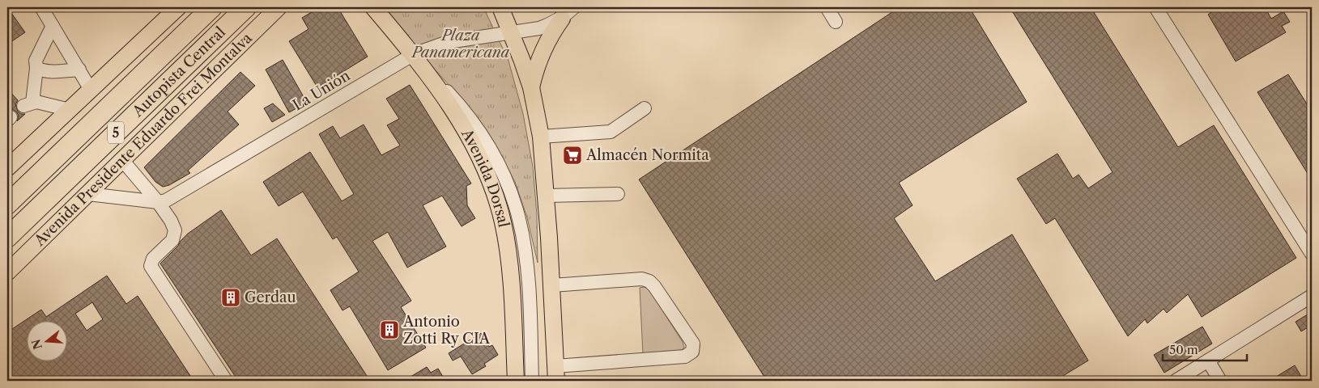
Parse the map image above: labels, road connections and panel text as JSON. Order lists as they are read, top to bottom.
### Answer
{
  "streets": {
    "highway": ["Autopista Central", "5"],
    "main road": ["Avenida Presidente Eduardo Frei Montalva", "Avenida Dorsal"],
    "street": ["La Unión"]
  },
  "crossings": [
    ["La Unión", "Avenida Presidente Eduardo Frei Montalva"],
    ["La Unión", "Avenida Dorsal"]
  ],
  "parks": ["Plaza Panamericana"],
  "places": {
    "supermarket": ["Almacén Normita"],
    "building": ["Gerdau", "Antonio Zotti Ry CIA"]
  },
  "scale_bar": "50 m",
  "north": "left"
}
